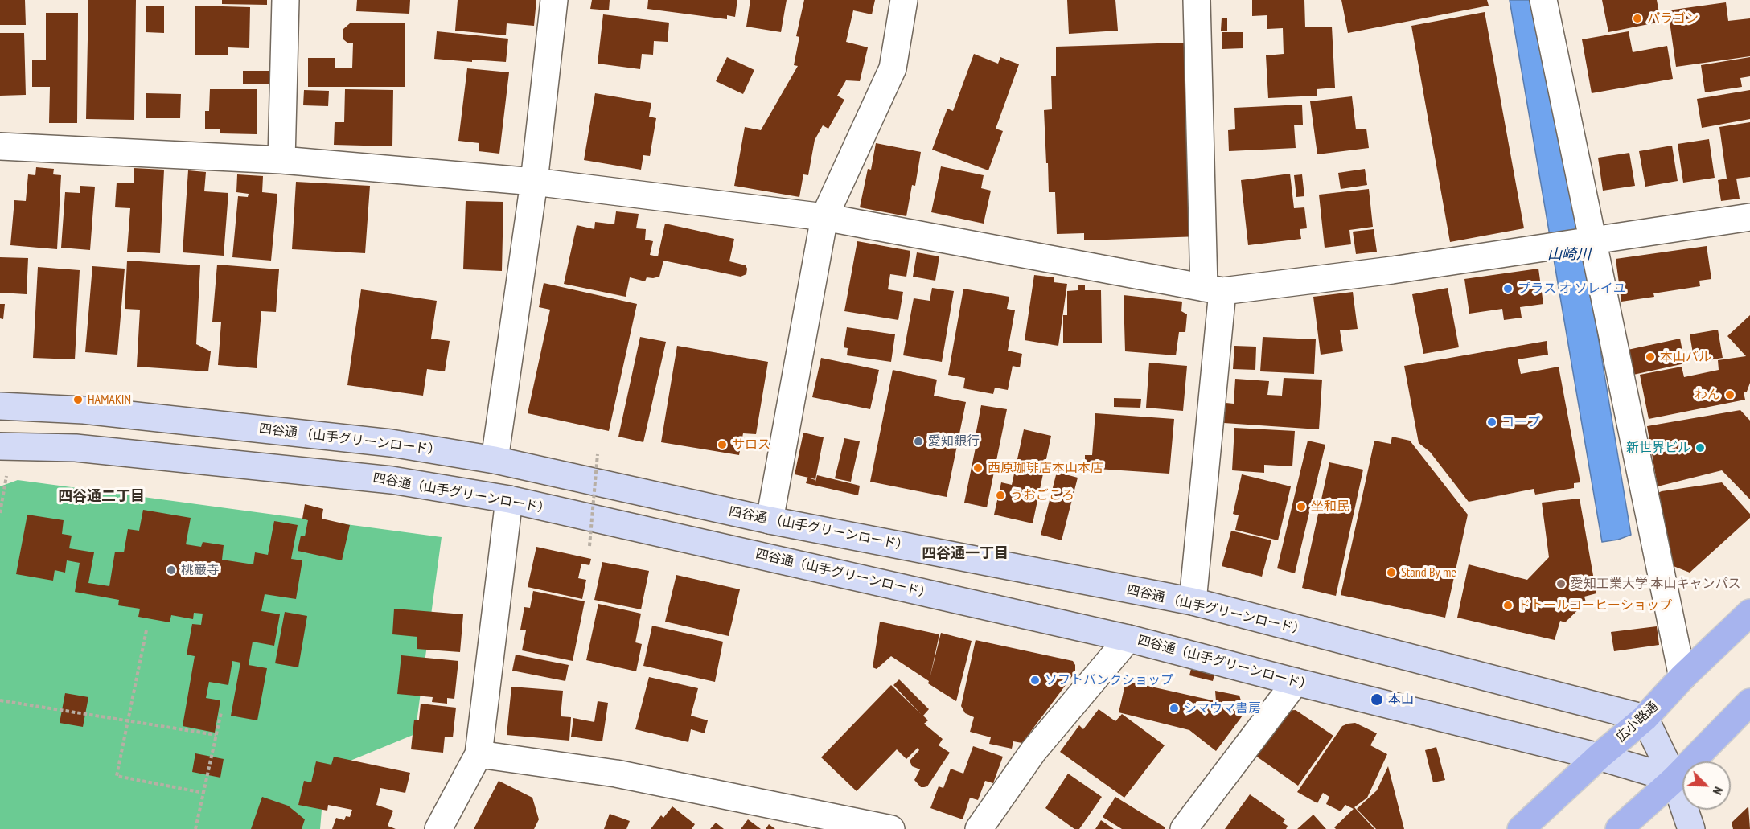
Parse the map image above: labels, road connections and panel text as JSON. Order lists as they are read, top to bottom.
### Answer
{
  "streets": {
    "main road": ["広小路通"],
    "street": ["四谷通 （山手グリーンロード）", "四谷通（山手グリーンロード）"]
  },
  "crossings": [
    ["四谷通 （山手グリーンロード）", "広小路通"],
    ["四谷通（山手グリーンロード）", "広小路通"]
  ],
  "districts": ["四谷通二丁目", "四谷通一丁目"],
  "water": ["山崎川"],
  "places": [
    "パラゴン",
    "プラス オ ソレイユ",
    "本山バル",
    "わん",
    "HAMAKIN",
    "コープ",
    "愛知銀行",
    "サロス",
    "新世界ビル",
    "西原珈琲店本山本店",
    "うおごころ",
    "坐和民",
    "桃巌寺",
    "Stand By me",
    "愛知工業大学 本山キャンパス",
    "ドトールコーヒーショップ",
    "ソフトバンクショップ",
    "本山",
    "シマウマ書房"
  ],
  "north": "bottom right"
}
